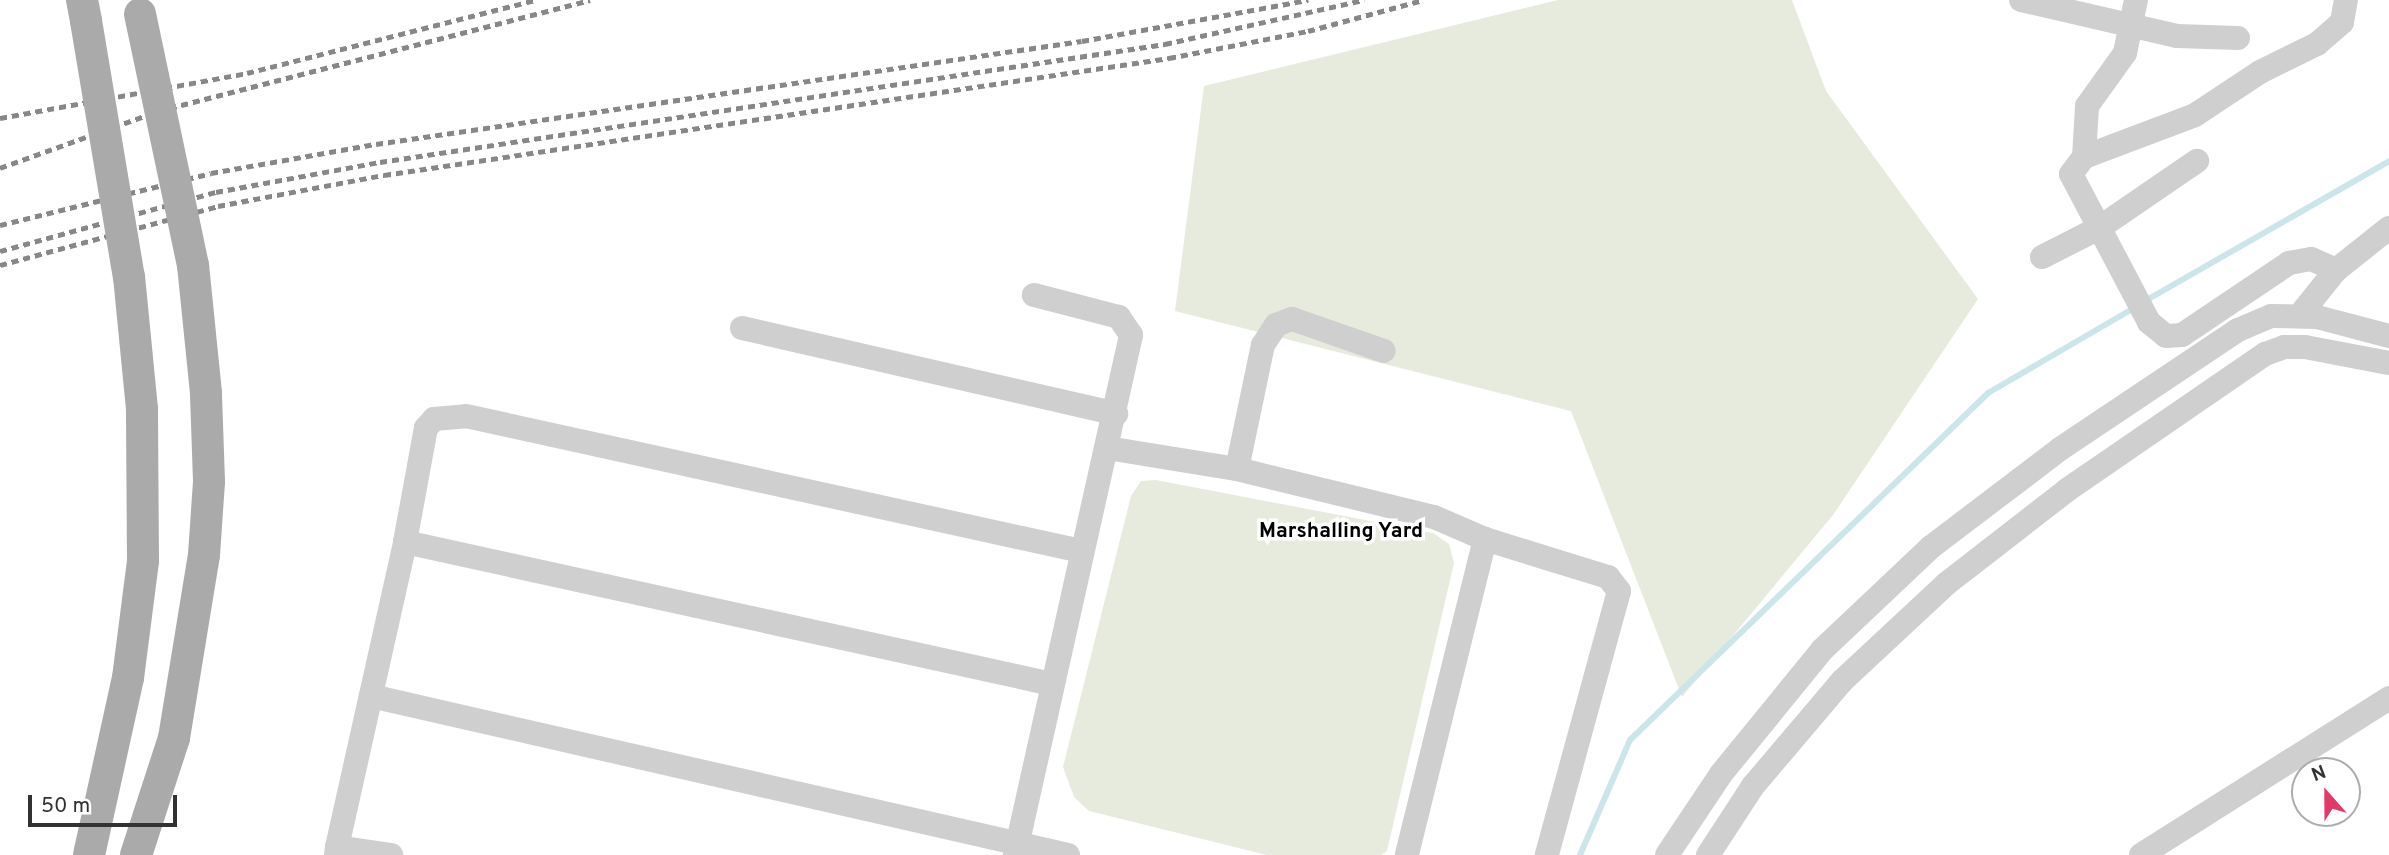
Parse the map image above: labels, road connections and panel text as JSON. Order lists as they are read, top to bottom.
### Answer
{
  "districts": ["Marshalling Yard"],
  "scale_bar": "50 m",
  "north": "top"
}
